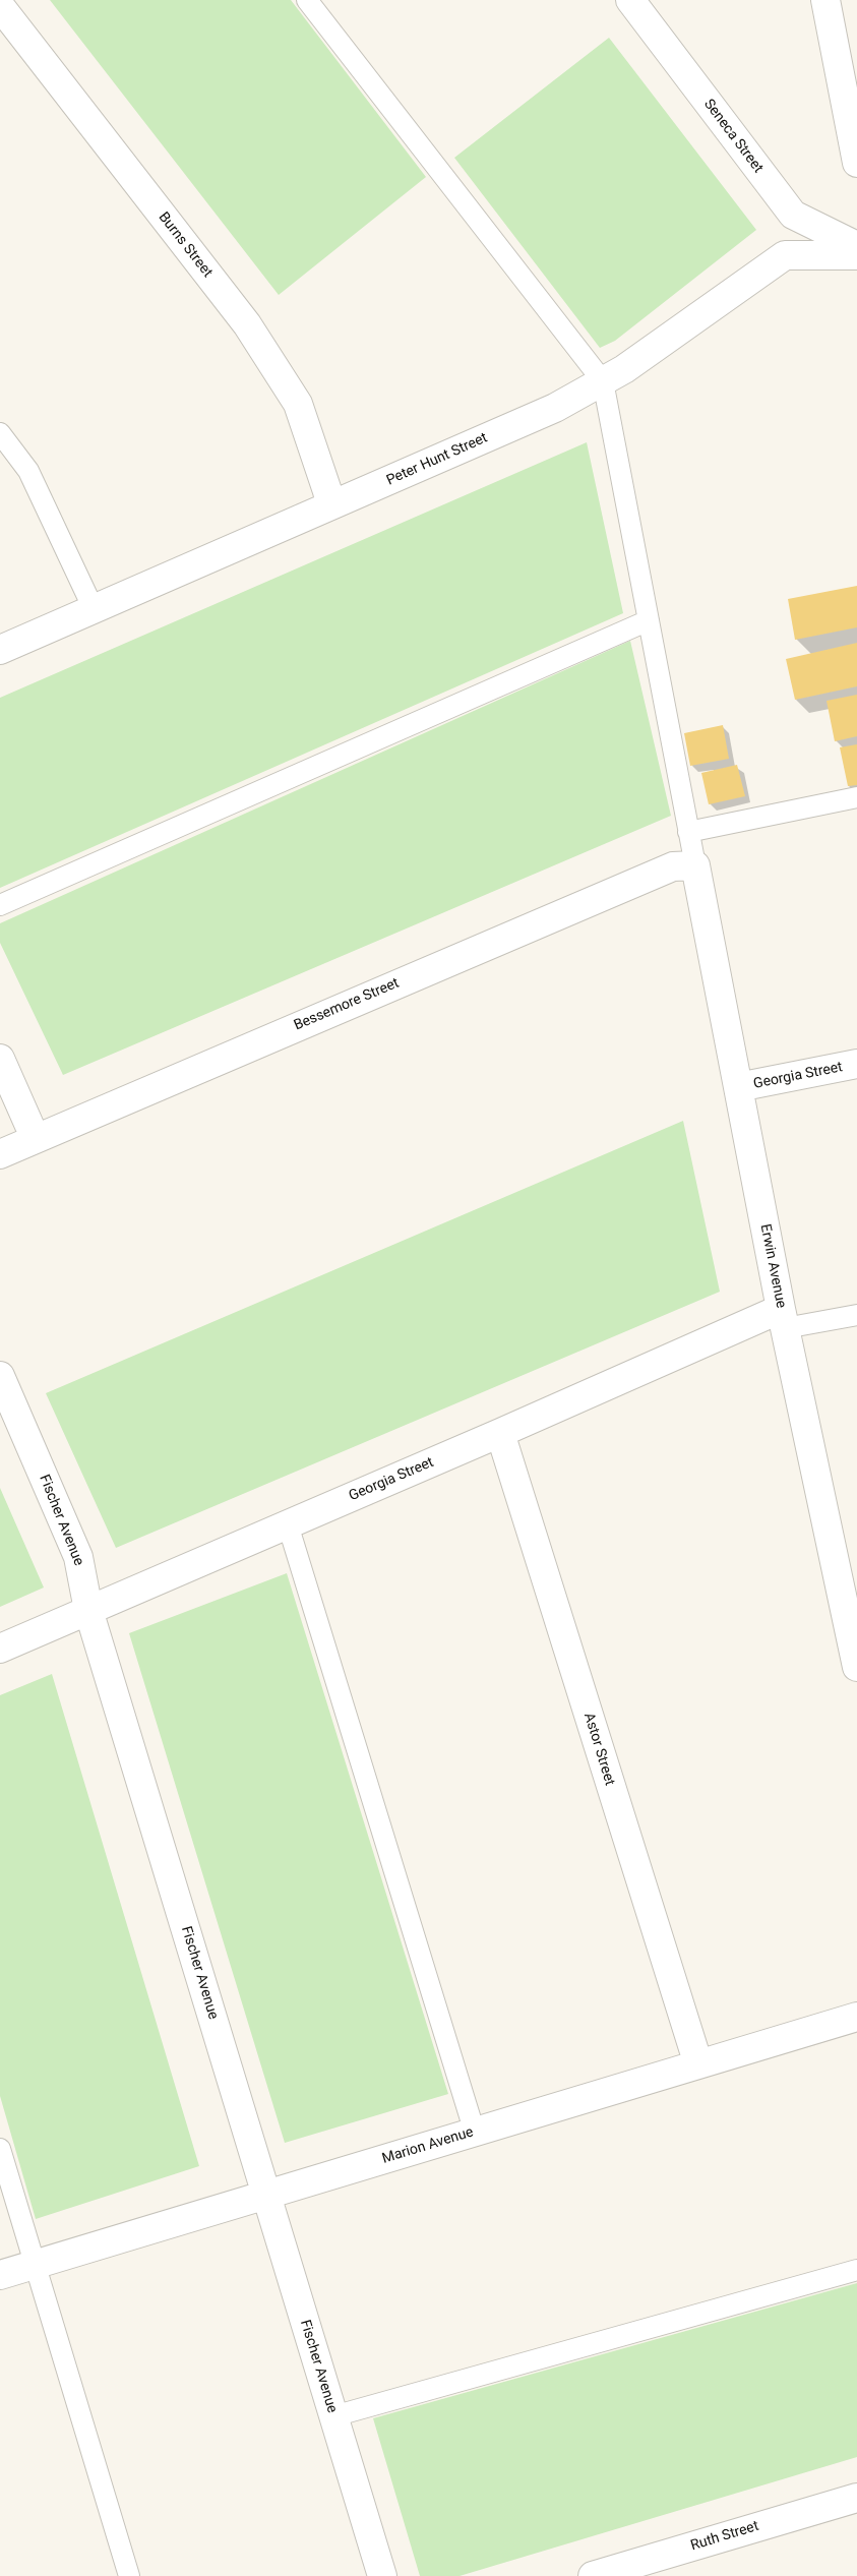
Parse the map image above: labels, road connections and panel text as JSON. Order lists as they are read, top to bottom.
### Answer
{
  "streets": {
    "street": [
      "Seneca Street",
      "Burns Street",
      "Peter Hunt Street",
      "Bessemore Street",
      "Georgia Street",
      "Erwin Avenue",
      "Fischer Avenue",
      "Astor Street",
      "Marion Avenue",
      "Ruth Street"
    ]
  },
  "crossings": [
    ["Burns Street", "Peter Hunt Street"],
    ["Bessemore Street", "Erwin Avenue"],
    ["Georgia Street", "Erwin Avenue"],
    ["Georgia Street", "Fischer Avenue"],
    ["Georgia Street", "Astor Street"],
    ["Fischer Avenue", "Marion Avenue"],
    ["Astor Street", "Marion Avenue"]
  ]
}
